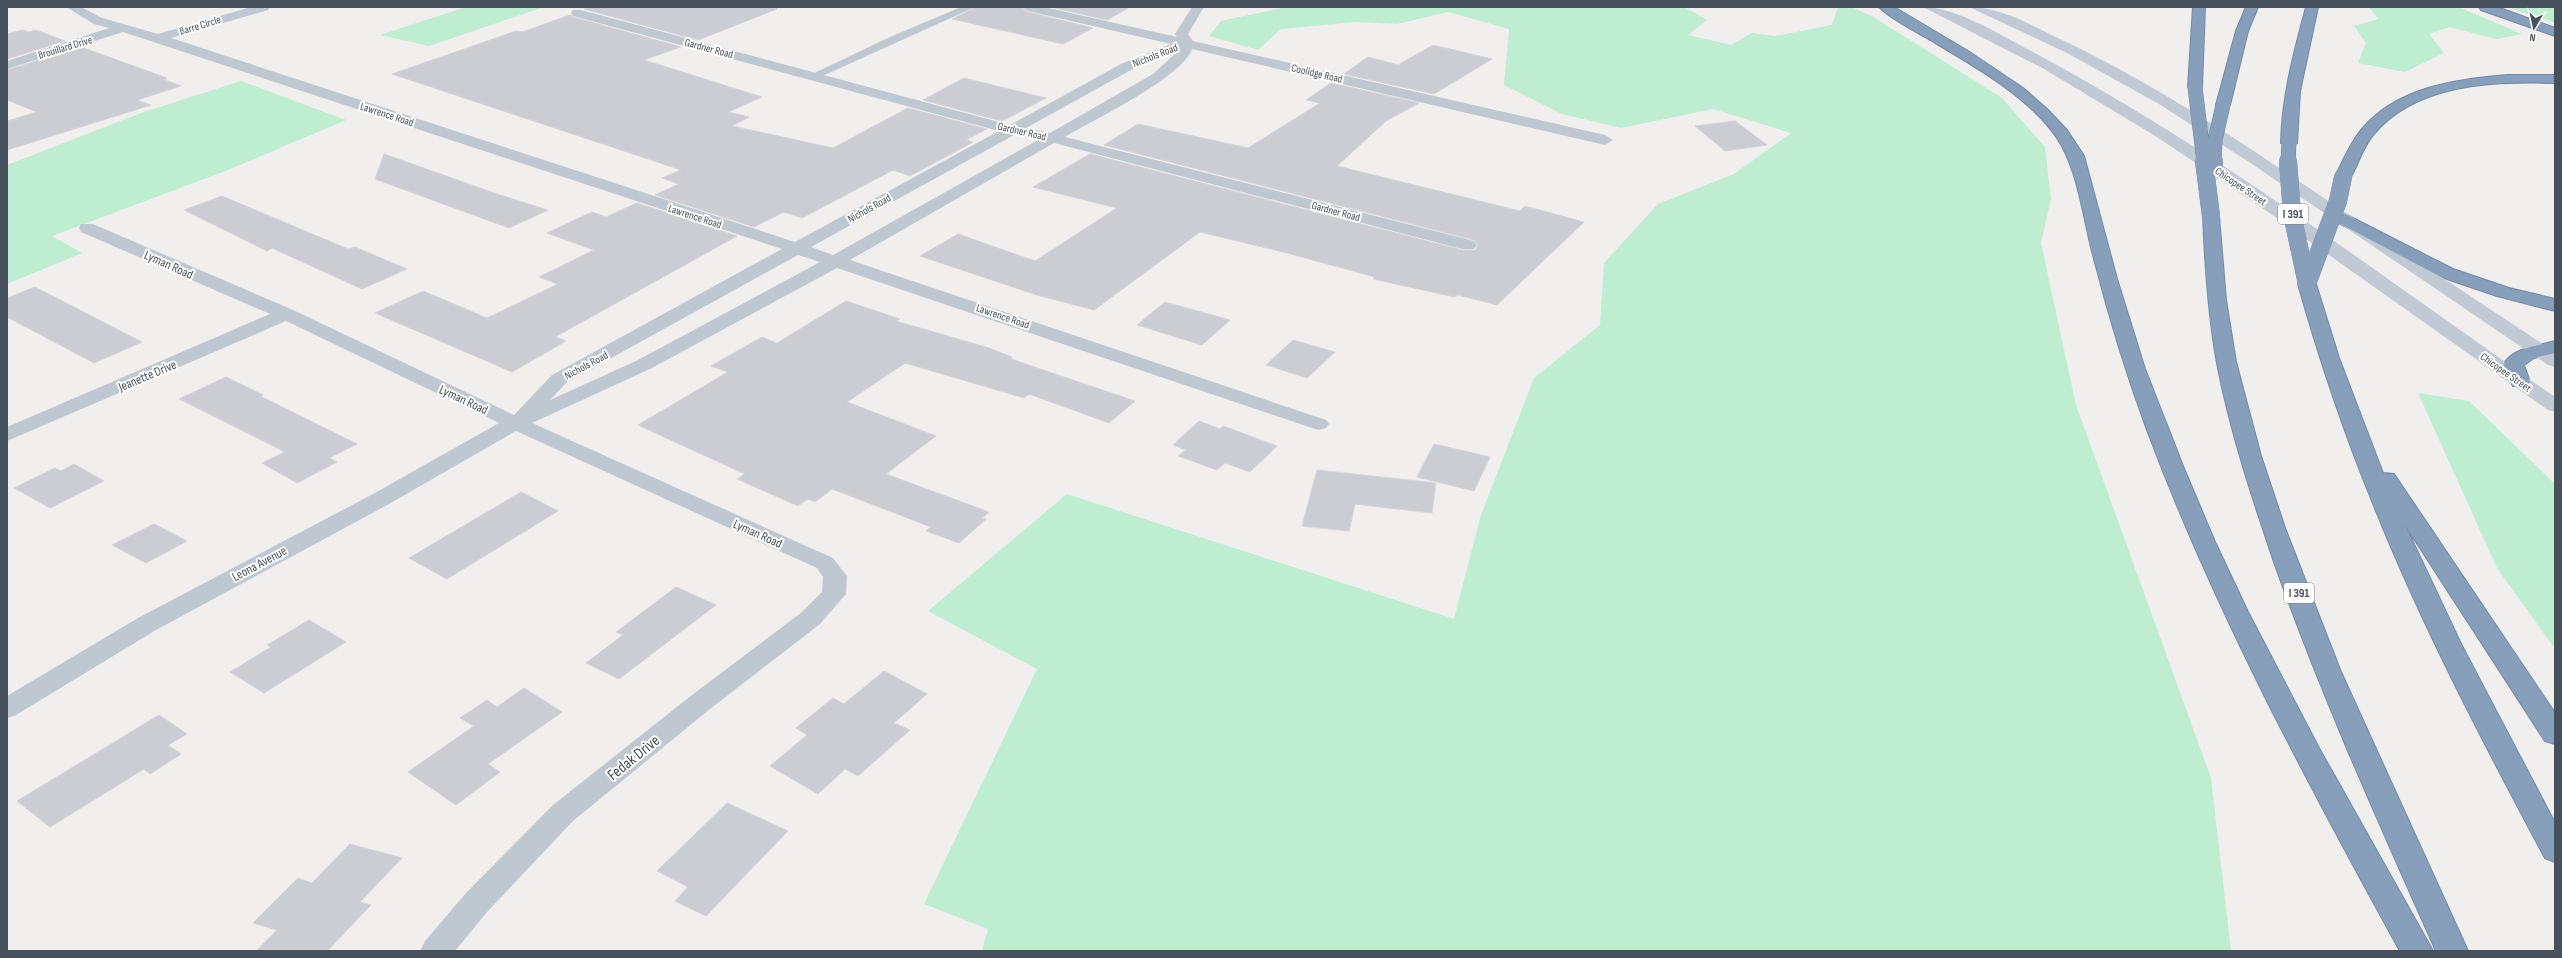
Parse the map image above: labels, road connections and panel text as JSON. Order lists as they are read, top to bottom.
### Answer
{
  "streets": {
    "highway": ["I 391"],
    "main road": ["Chicopee Street"],
    "street": [
      "Barre Circle",
      "Brouillard Drive",
      "Gardner Road",
      "Nichols Road",
      "Coolidge Road",
      "Lawrence Road",
      "Lyman Road",
      "Jeanette Drive",
      "Leona Avenue",
      "Fedak Drive"
    ]
  },
  "crossings": [
    ["Barre Circle", "Lawrence Road"],
    ["Brouillard Drive", "Lawrence Road"],
    ["Gardner Road", "Nichols Road"],
    ["Nichols Road", "Coolidge Road"],
    ["Nichols Road", "Lawrence Road"],
    ["Nichols Road", "Lyman Road"],
    ["Nichols Road", "Leona Avenue"],
    ["Lyman Road", "Jeanette Drive"],
    ["Lyman Road", "Leona Avenue"],
    ["Lyman Road", "Fedak Drive"]
  ],
  "north": "bottom"
}
